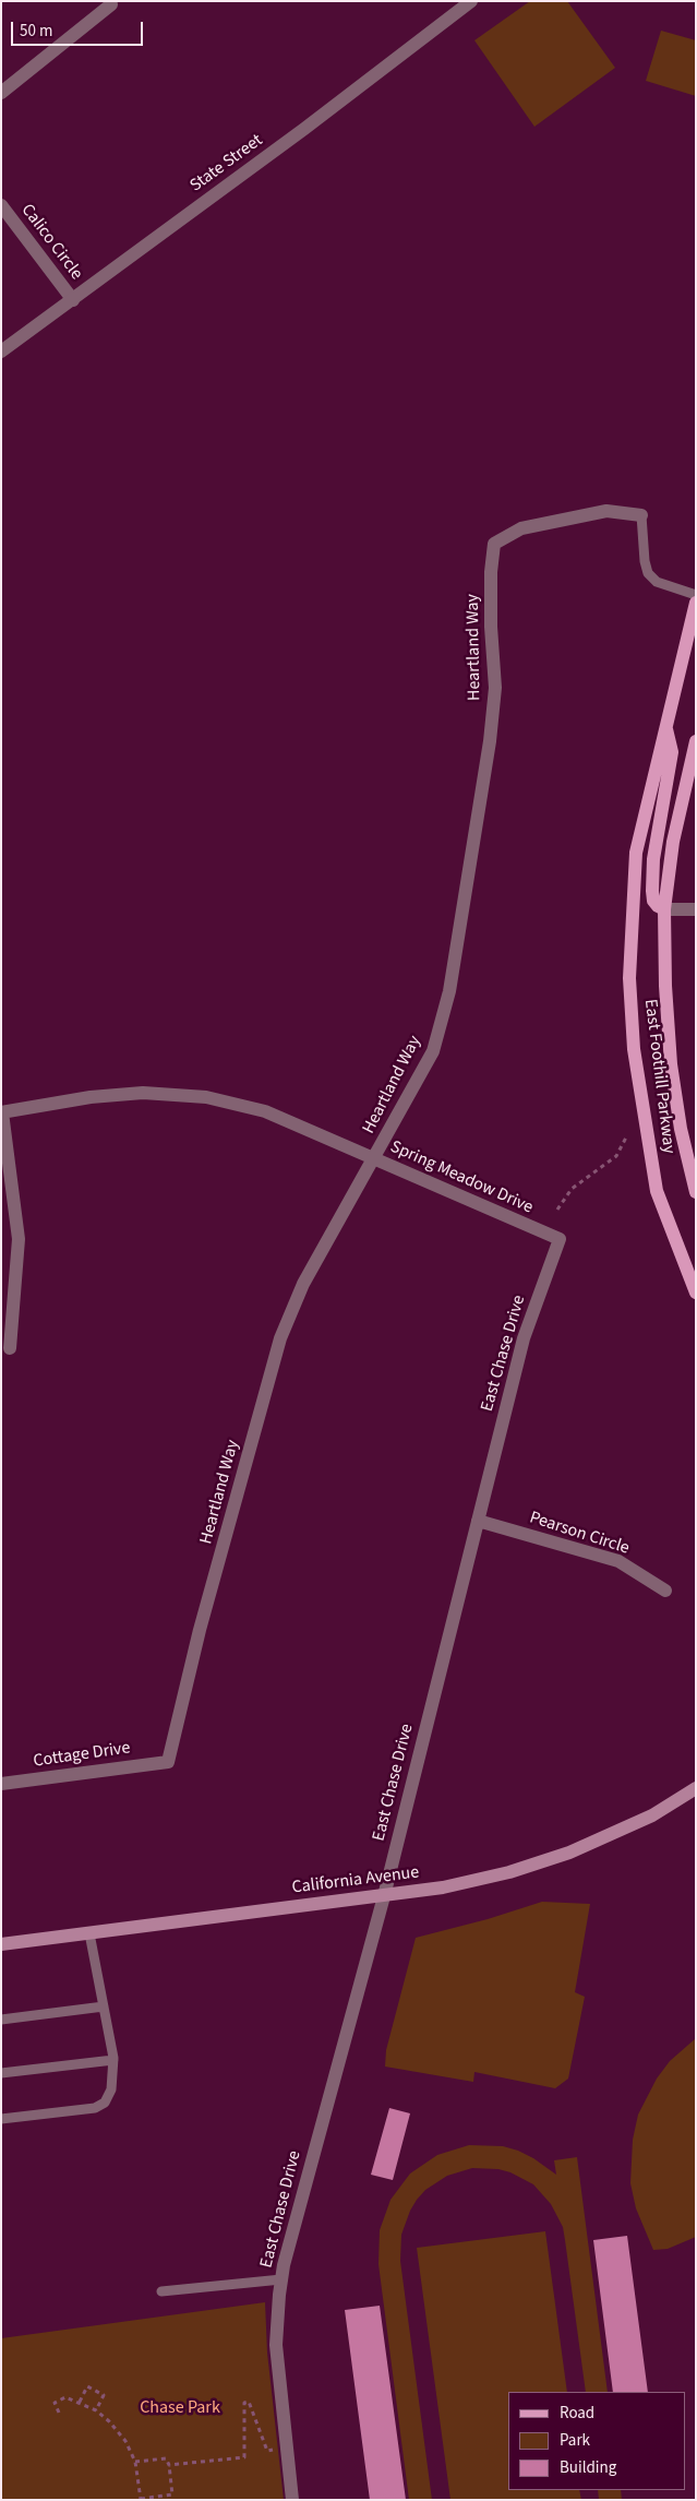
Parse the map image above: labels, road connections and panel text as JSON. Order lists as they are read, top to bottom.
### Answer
{
  "streets": {
    "main road": ["East Foothill Parkway", "California Avenue"],
    "street": [
      "State Street",
      "Calico Circle",
      "Heartland Way",
      "Spring Meadow Drive",
      "East Chase Drive",
      "Pearson Circle",
      "Cottage Drive"
    ]
  },
  "crossings": [
    ["State Street", "Calico Circle"],
    ["Heartland Way", "Spring Meadow Drive"],
    ["Heartland Way", "Cottage Drive"],
    ["Spring Meadow Drive", "East Chase Drive"],
    ["East Chase Drive", "Pearson Circle"],
    ["East Chase Drive", "California Avenue"]
  ],
  "parks": ["Chase Park"],
  "legend": ["Road", "Park", "Building"],
  "scale_bar": "50 m"
}
